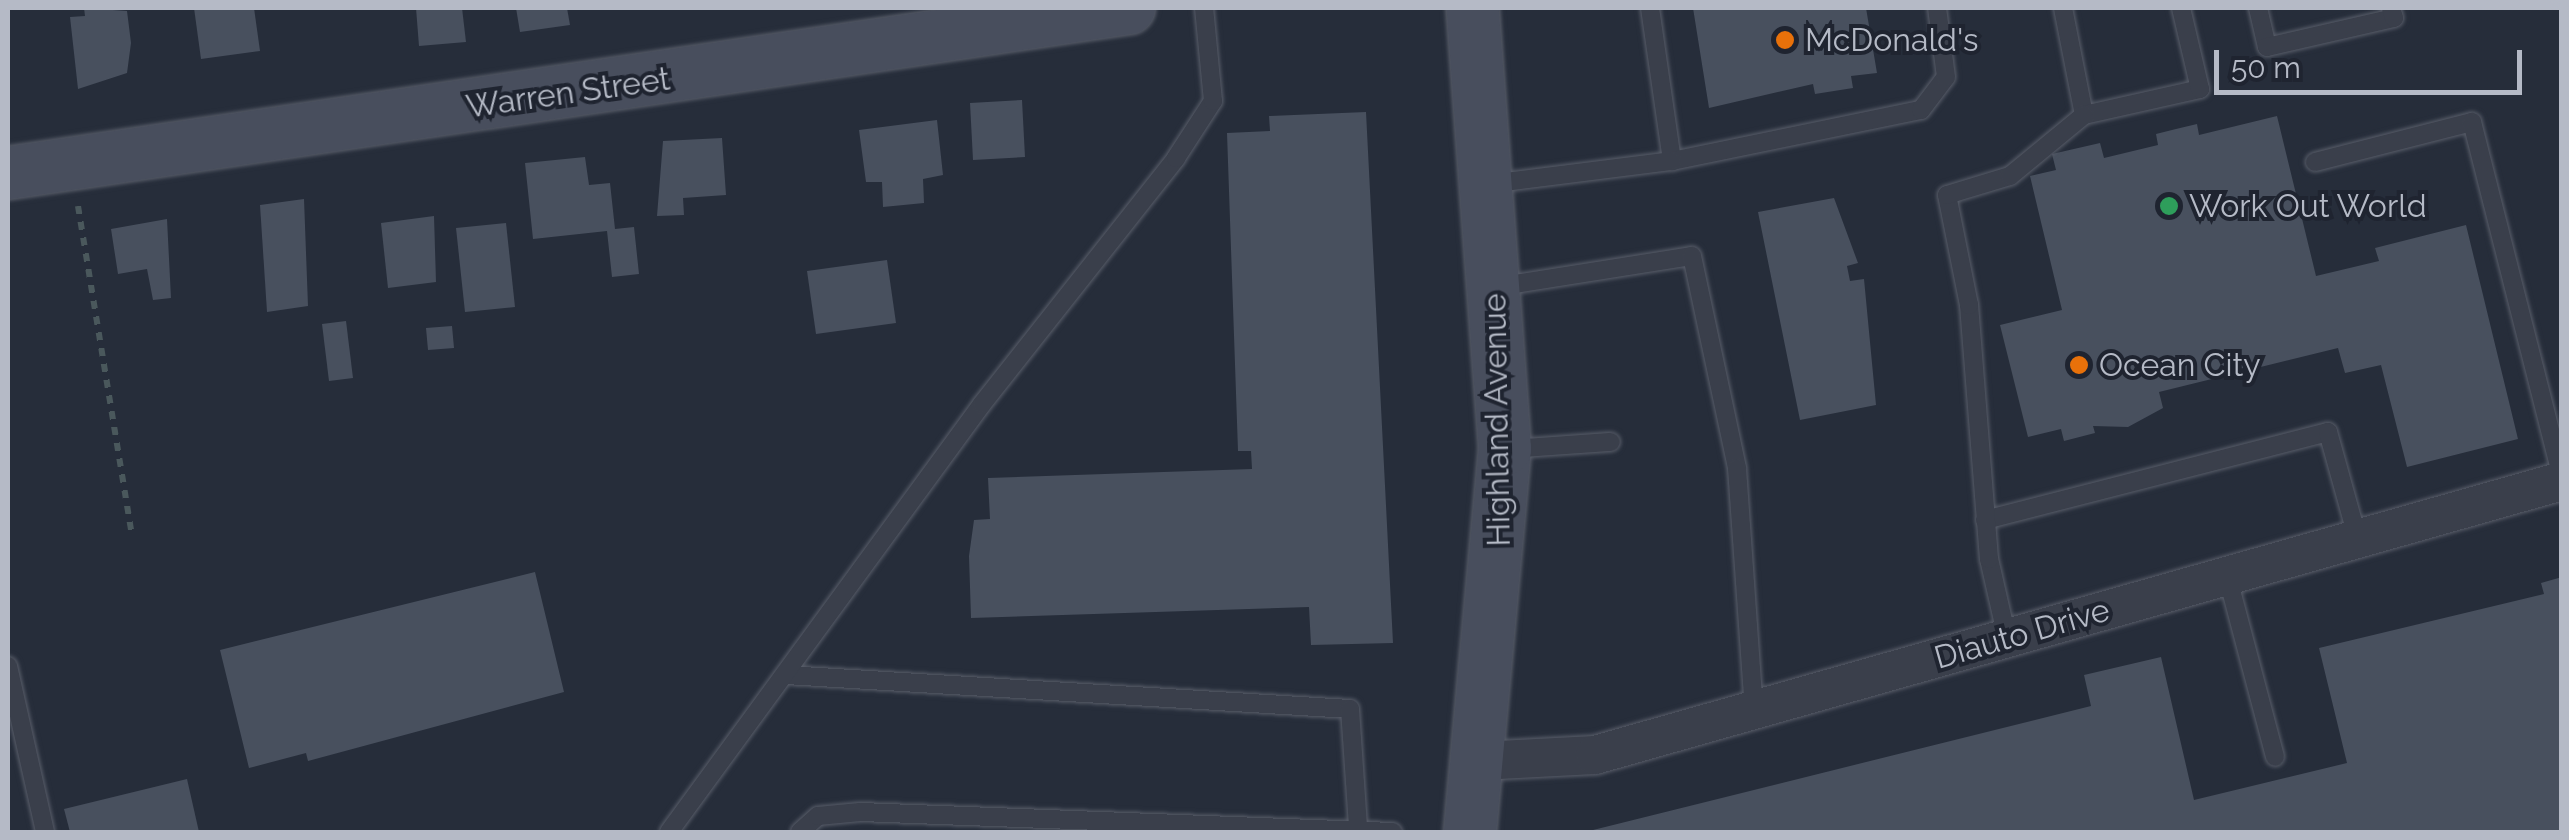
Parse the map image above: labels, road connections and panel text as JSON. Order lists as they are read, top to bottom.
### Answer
{
  "streets": {
    "main road": ["Warren Street", "Highland Avenue"],
    "street": ["Diauto Drive"]
  },
  "crossings": [
    ["Highland Avenue", "Diauto Drive"]
  ],
  "places": ["McDonald's", "Work Out World", "Ocean City"],
  "scale_bar": "50 m"
}
